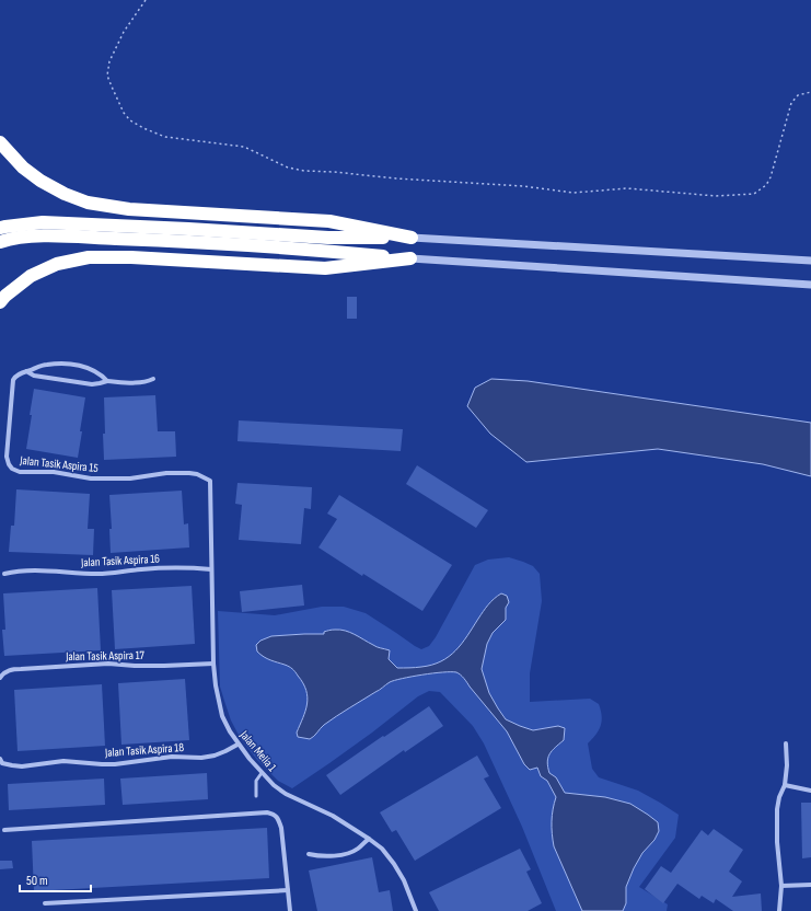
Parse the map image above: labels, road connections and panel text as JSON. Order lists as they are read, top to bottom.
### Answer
{
  "streets": {
    "street": [
      "Jalan Tasik Aspira 15",
      "Jalan Tasik Aspira 16",
      "Jalan Tasik Aspira 17",
      "Jalan Tasik Aspira 18",
      "Jalan Melia 1"
    ]
  },
  "crossings": [
    ["Jalan Tasik Aspira 15", "Jalan Melia 1"],
    ["Jalan Tasik Aspira 16", "Jalan Melia 1"],
    ["Jalan Tasik Aspira 17", "Jalan Melia 1"],
    ["Jalan Tasik Aspira 18", "Jalan Melia 1"]
  ],
  "scale_bar": "50 m"
}
